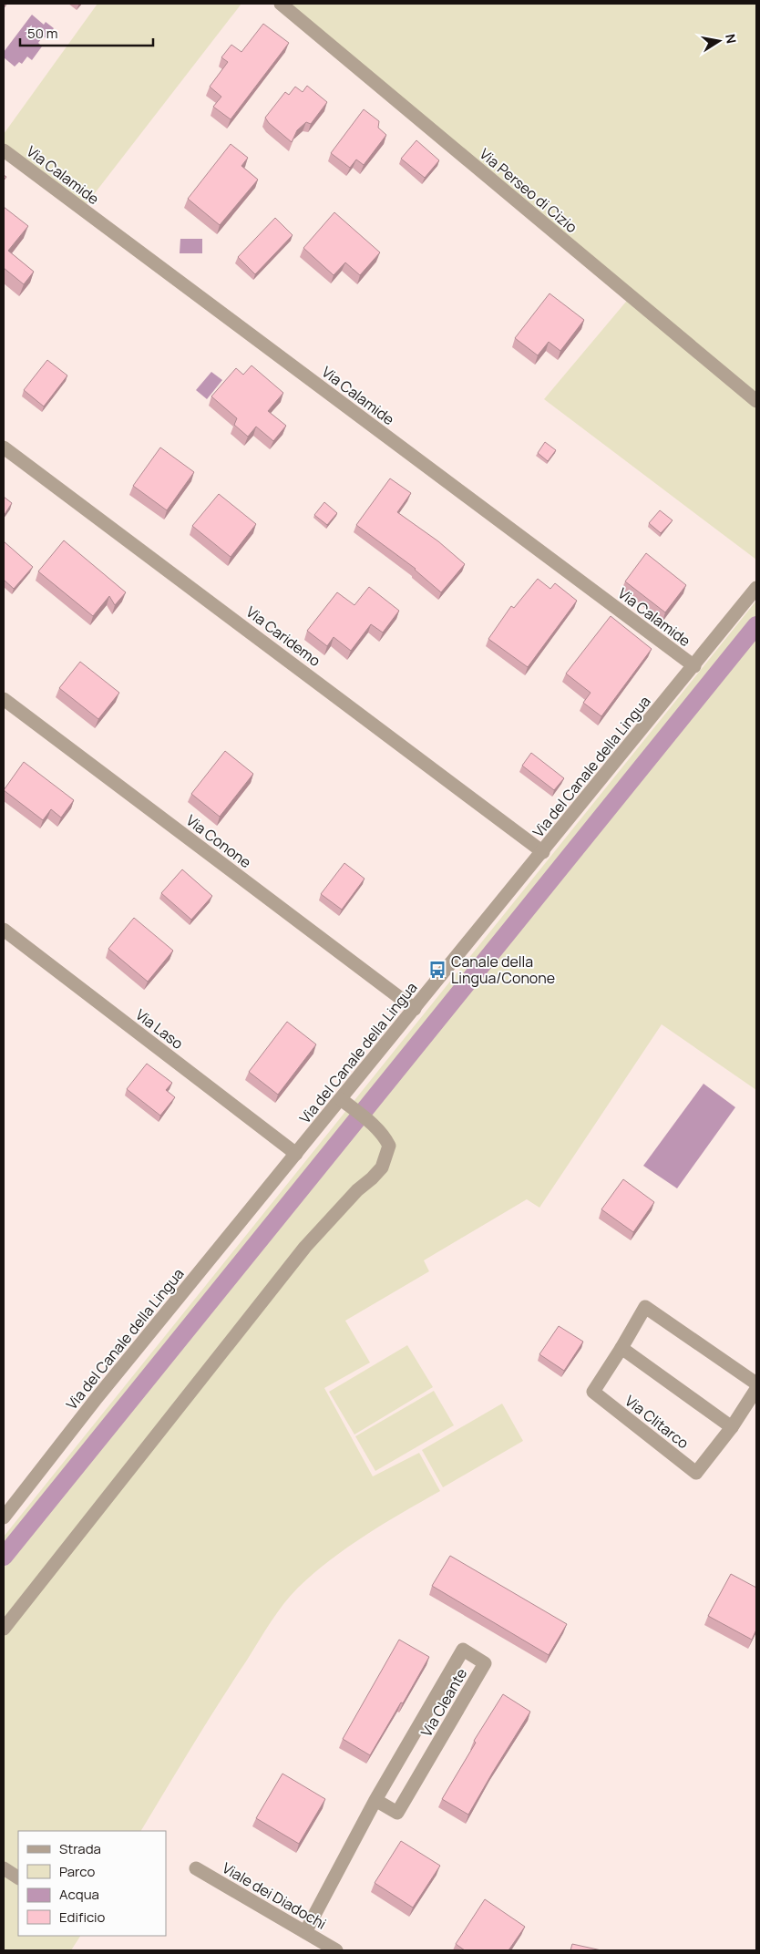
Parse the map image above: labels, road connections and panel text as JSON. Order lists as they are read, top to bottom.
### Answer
{
  "streets": {
    "street": [
      "Via Calamide",
      "Via Perseo di Cizio",
      "Via Caridemo",
      "Via del Canale della Lingua",
      "Via Conone",
      "Via Laso",
      "Via Clitarco",
      "Via Cleante",
      "Viale dei Diadochi"
    ]
  },
  "crossings": [
    ["Via Calamide", "Via del Canale della Lingua"],
    ["Via Caridemo", "Via del Canale della Lingua"],
    ["Via del Canale della Lingua", "Via Conone"],
    ["Via del Canale della Lingua", "Via Laso"],
    ["Via Cleante", "Viale dei Diadochi"]
  ],
  "places": {
    "bus stop": ["Canale della Lingua/Conone"]
  },
  "legend": [
    "Strada",
    "Parco",
    "Acqua",
    "Edificio"
  ],
  "scale_bar": "50 m",
  "north": "right"
}
